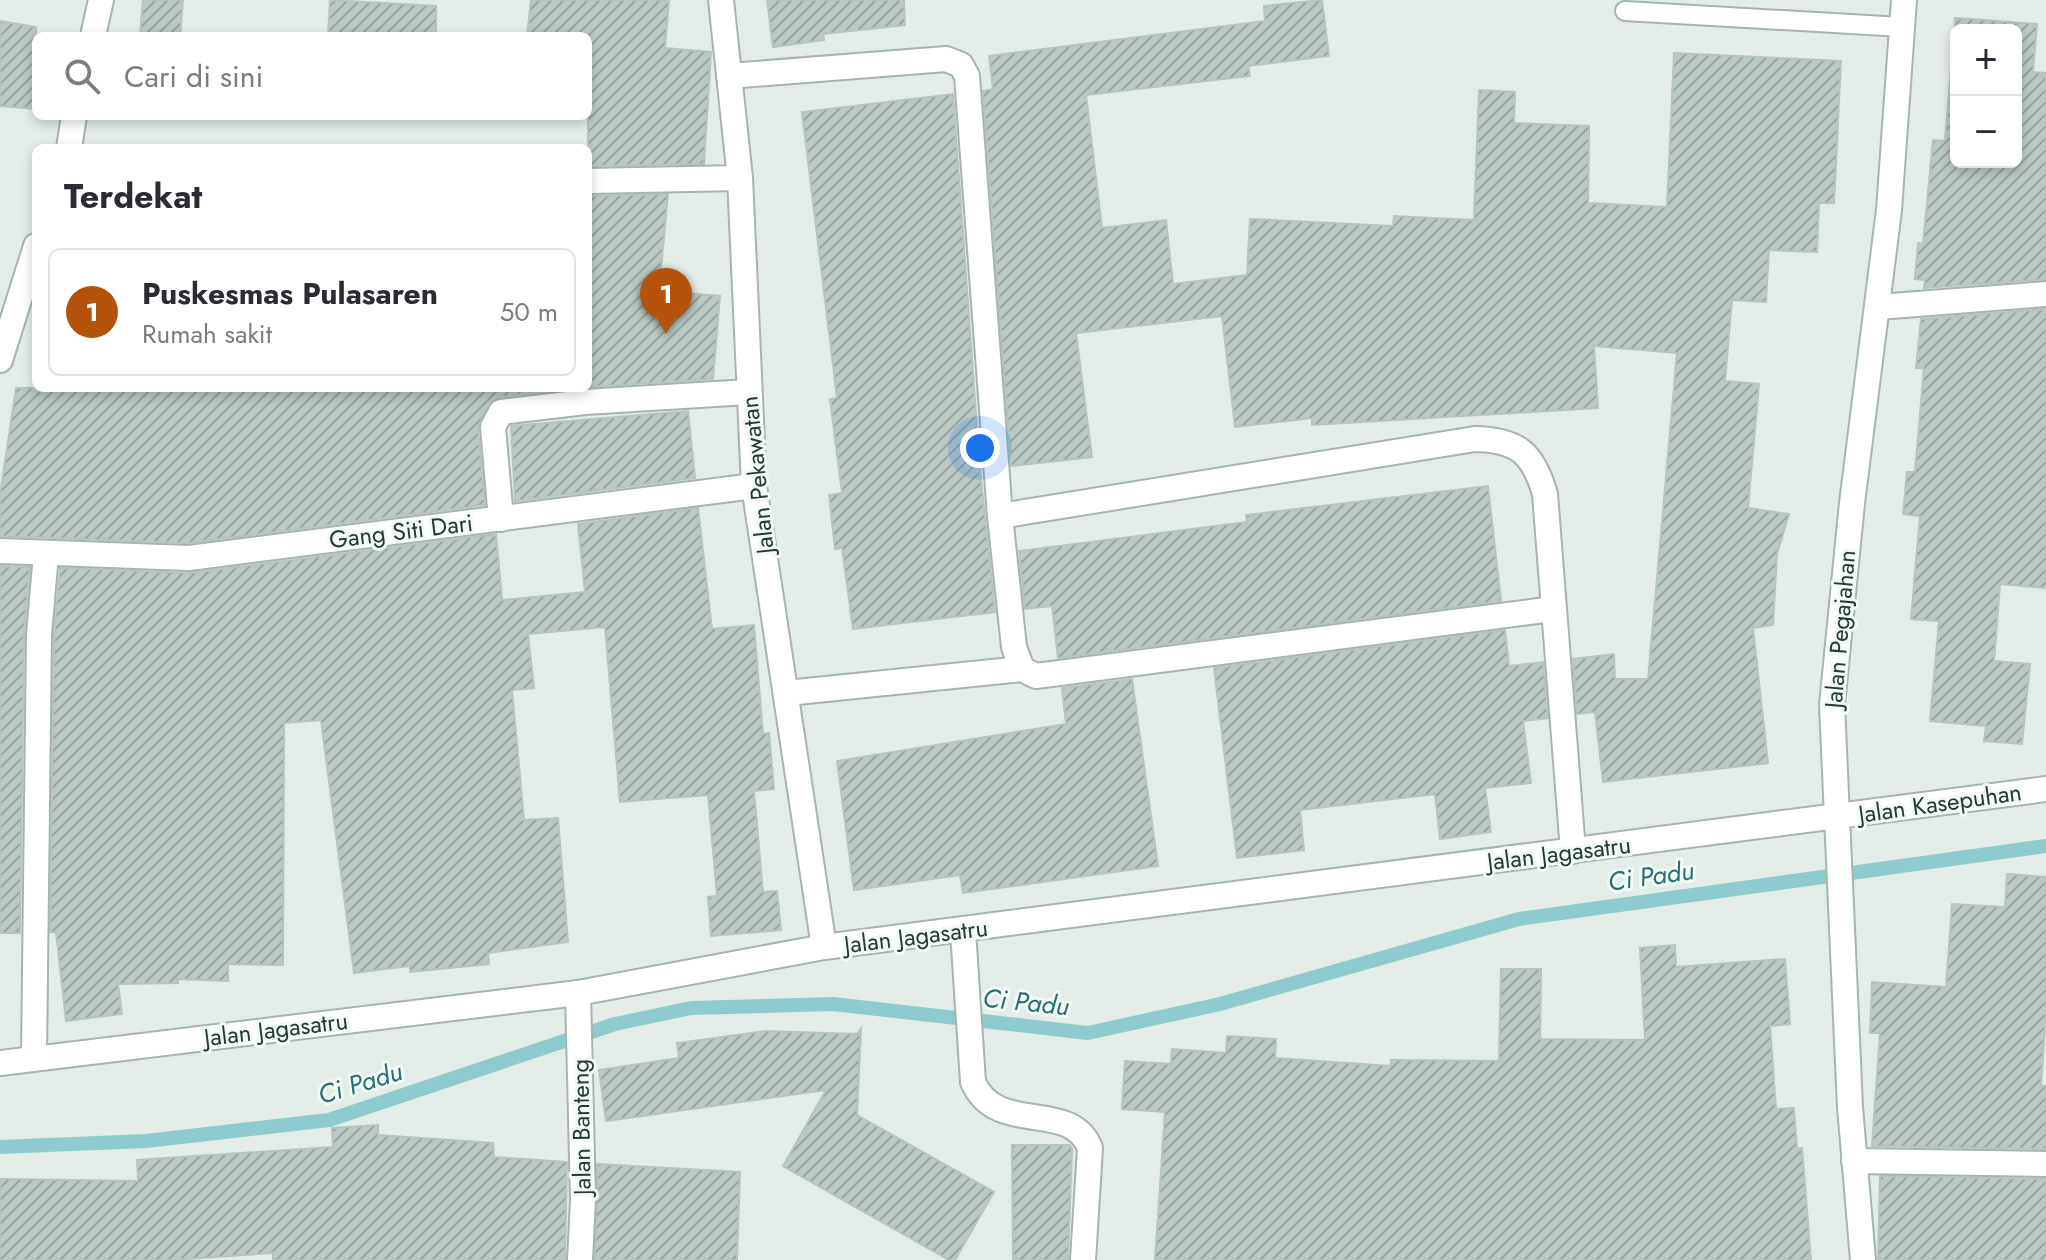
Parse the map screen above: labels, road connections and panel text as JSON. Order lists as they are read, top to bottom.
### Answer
{
  "streets": {
    "street": [
      "Jalan Pekawatan",
      "Gang Siti Dari",
      "Jalan Pegajahan",
      "Jalan Kasepuhan",
      "Jalan Jagasatru",
      "Jalan Banteng"
    ]
  },
  "crossings": [
    ["Jalan Pekawatan", "Gang Siti Dari"],
    ["Jalan Pekawatan", "Jalan Jagasatru"],
    ["Jalan Pegajahan", "Jalan Kasepuhan"],
    ["Jalan Pegajahan", "Jalan Jagasatru"],
    ["Jalan Kasepuhan", "Jalan Jagasatru"],
    ["Jalan Jagasatru", "Jalan Banteng"]
  ],
  "water": ["Ci Padu"],
  "page": {
    "map_buttons": ["+", "−"],
    "search": "Cari di sini",
    "heading": "Terdekat",
    "list": [
      {
        "mark": "1",
        "name": "Puskesmas Pulasaren",
        "note": "Rumah sakit",
        "value": "50 m"
      }
    ],
    "pins": "1"
  }
}
